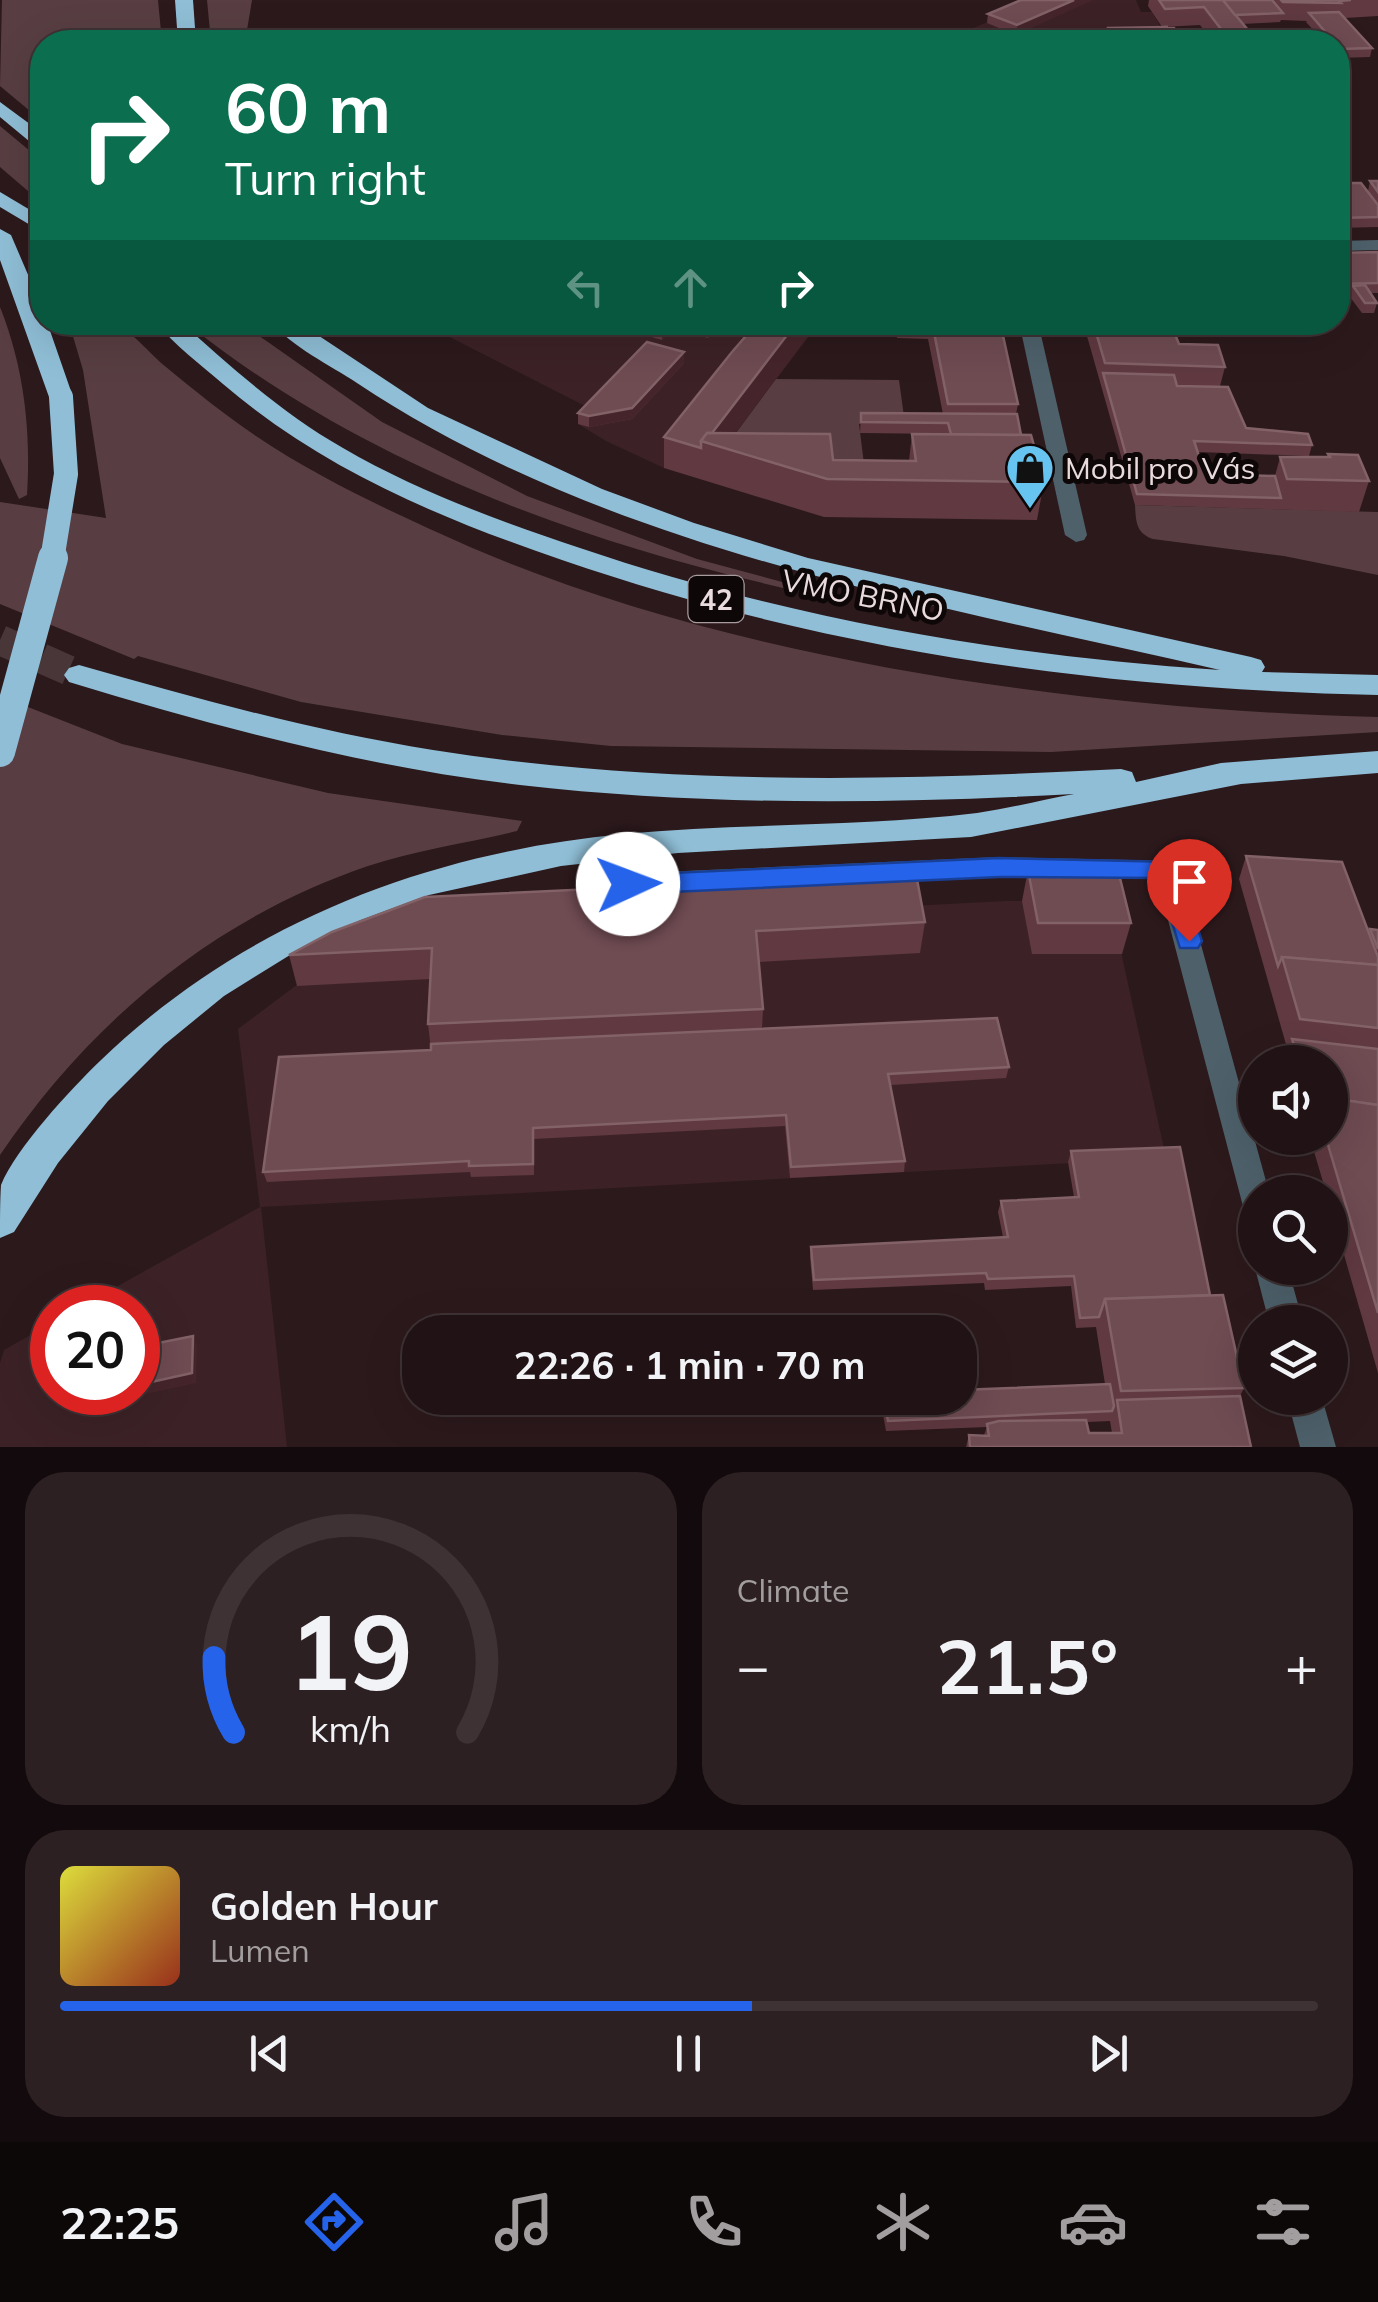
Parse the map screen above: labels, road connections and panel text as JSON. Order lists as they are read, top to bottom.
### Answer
{
  "streets": {
    "highway": ["VMO BRNO", "42"]
  },
  "crossings": [
    ["VMO BRNO", "42"]
  ],
  "places": {
    "shop": ["Mobil pro Vás"]
  },
  "page": {
    "turn": ["60 m", "Turn right"],
    "limit": "20",
    "trip": "22:26 · 1 min · 70 m",
    "tile": "Climate",
    "heat": ["−", "21.5°", "+"],
    "song": ["Golden Hour", "Lumen"],
    "tabs": "22:25",
    "gauge": ["19", "km/h"]
  }
}
